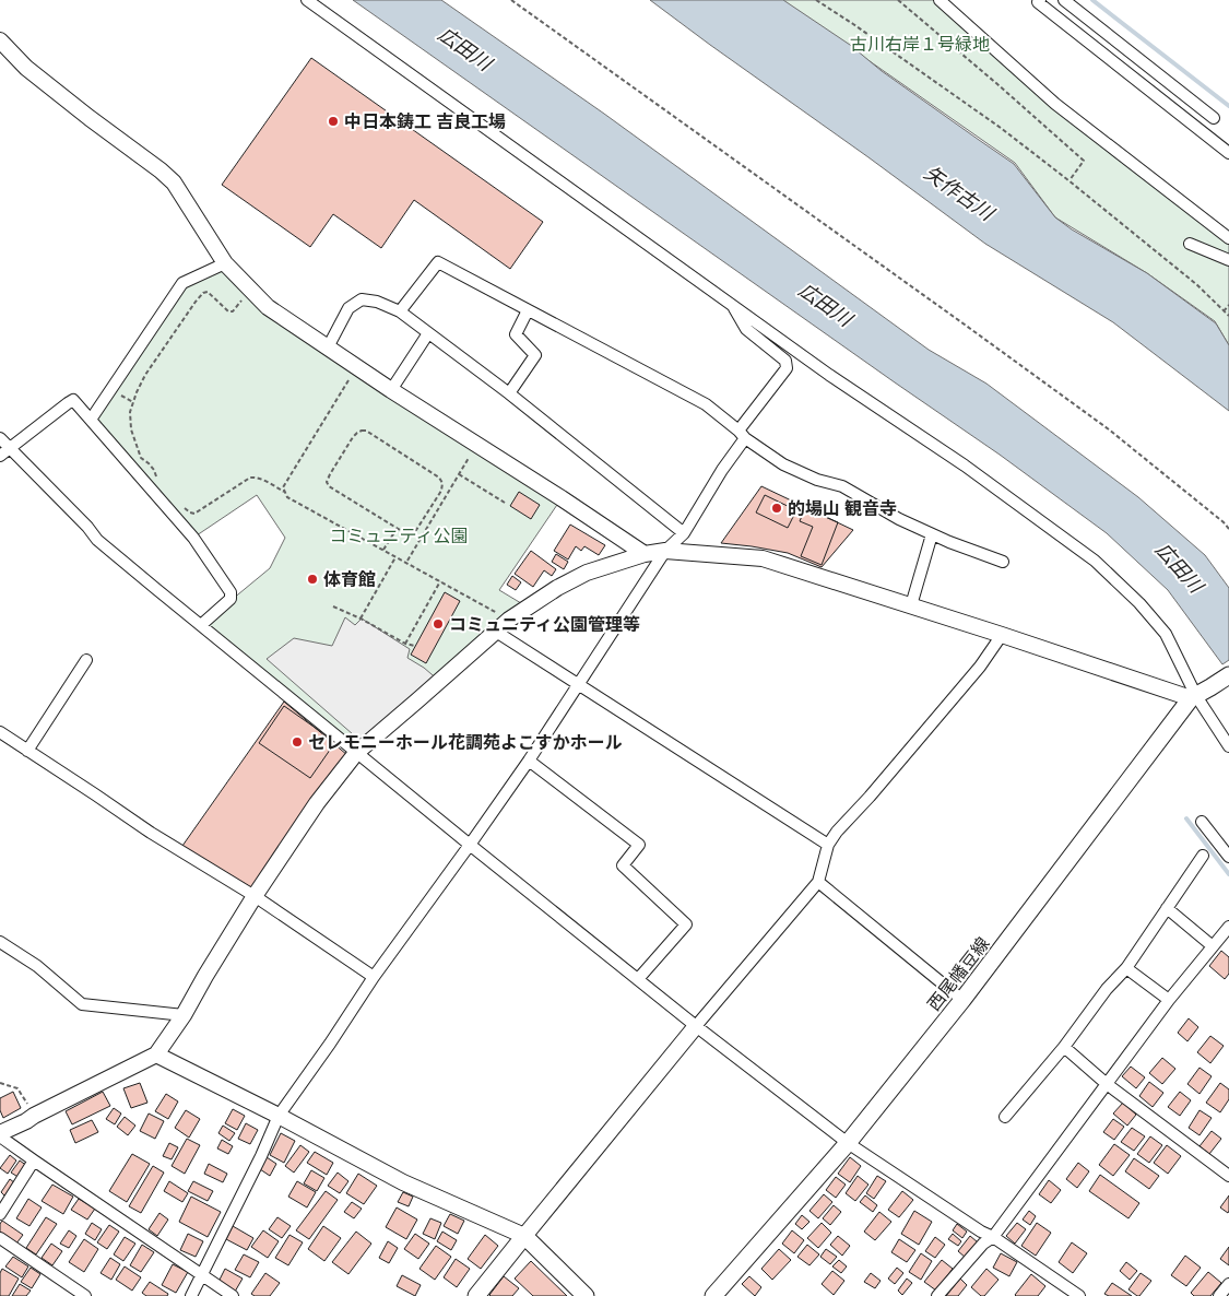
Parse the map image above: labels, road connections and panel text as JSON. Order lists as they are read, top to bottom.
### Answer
{
  "streets": {
    "main road": ["西尾幡豆線"]
  },
  "water": ["広田川", "矢作古川"],
  "parks": ["古川右岸１号緑地", "コミュニティ公園"],
  "places": [
    "中日本鋳工 吉良工場",
    "的場山 観音寺",
    "体育館",
    "コミュニティ公園管理等",
    "セレモニーホール花調苑よこすかホール"
  ]
}
